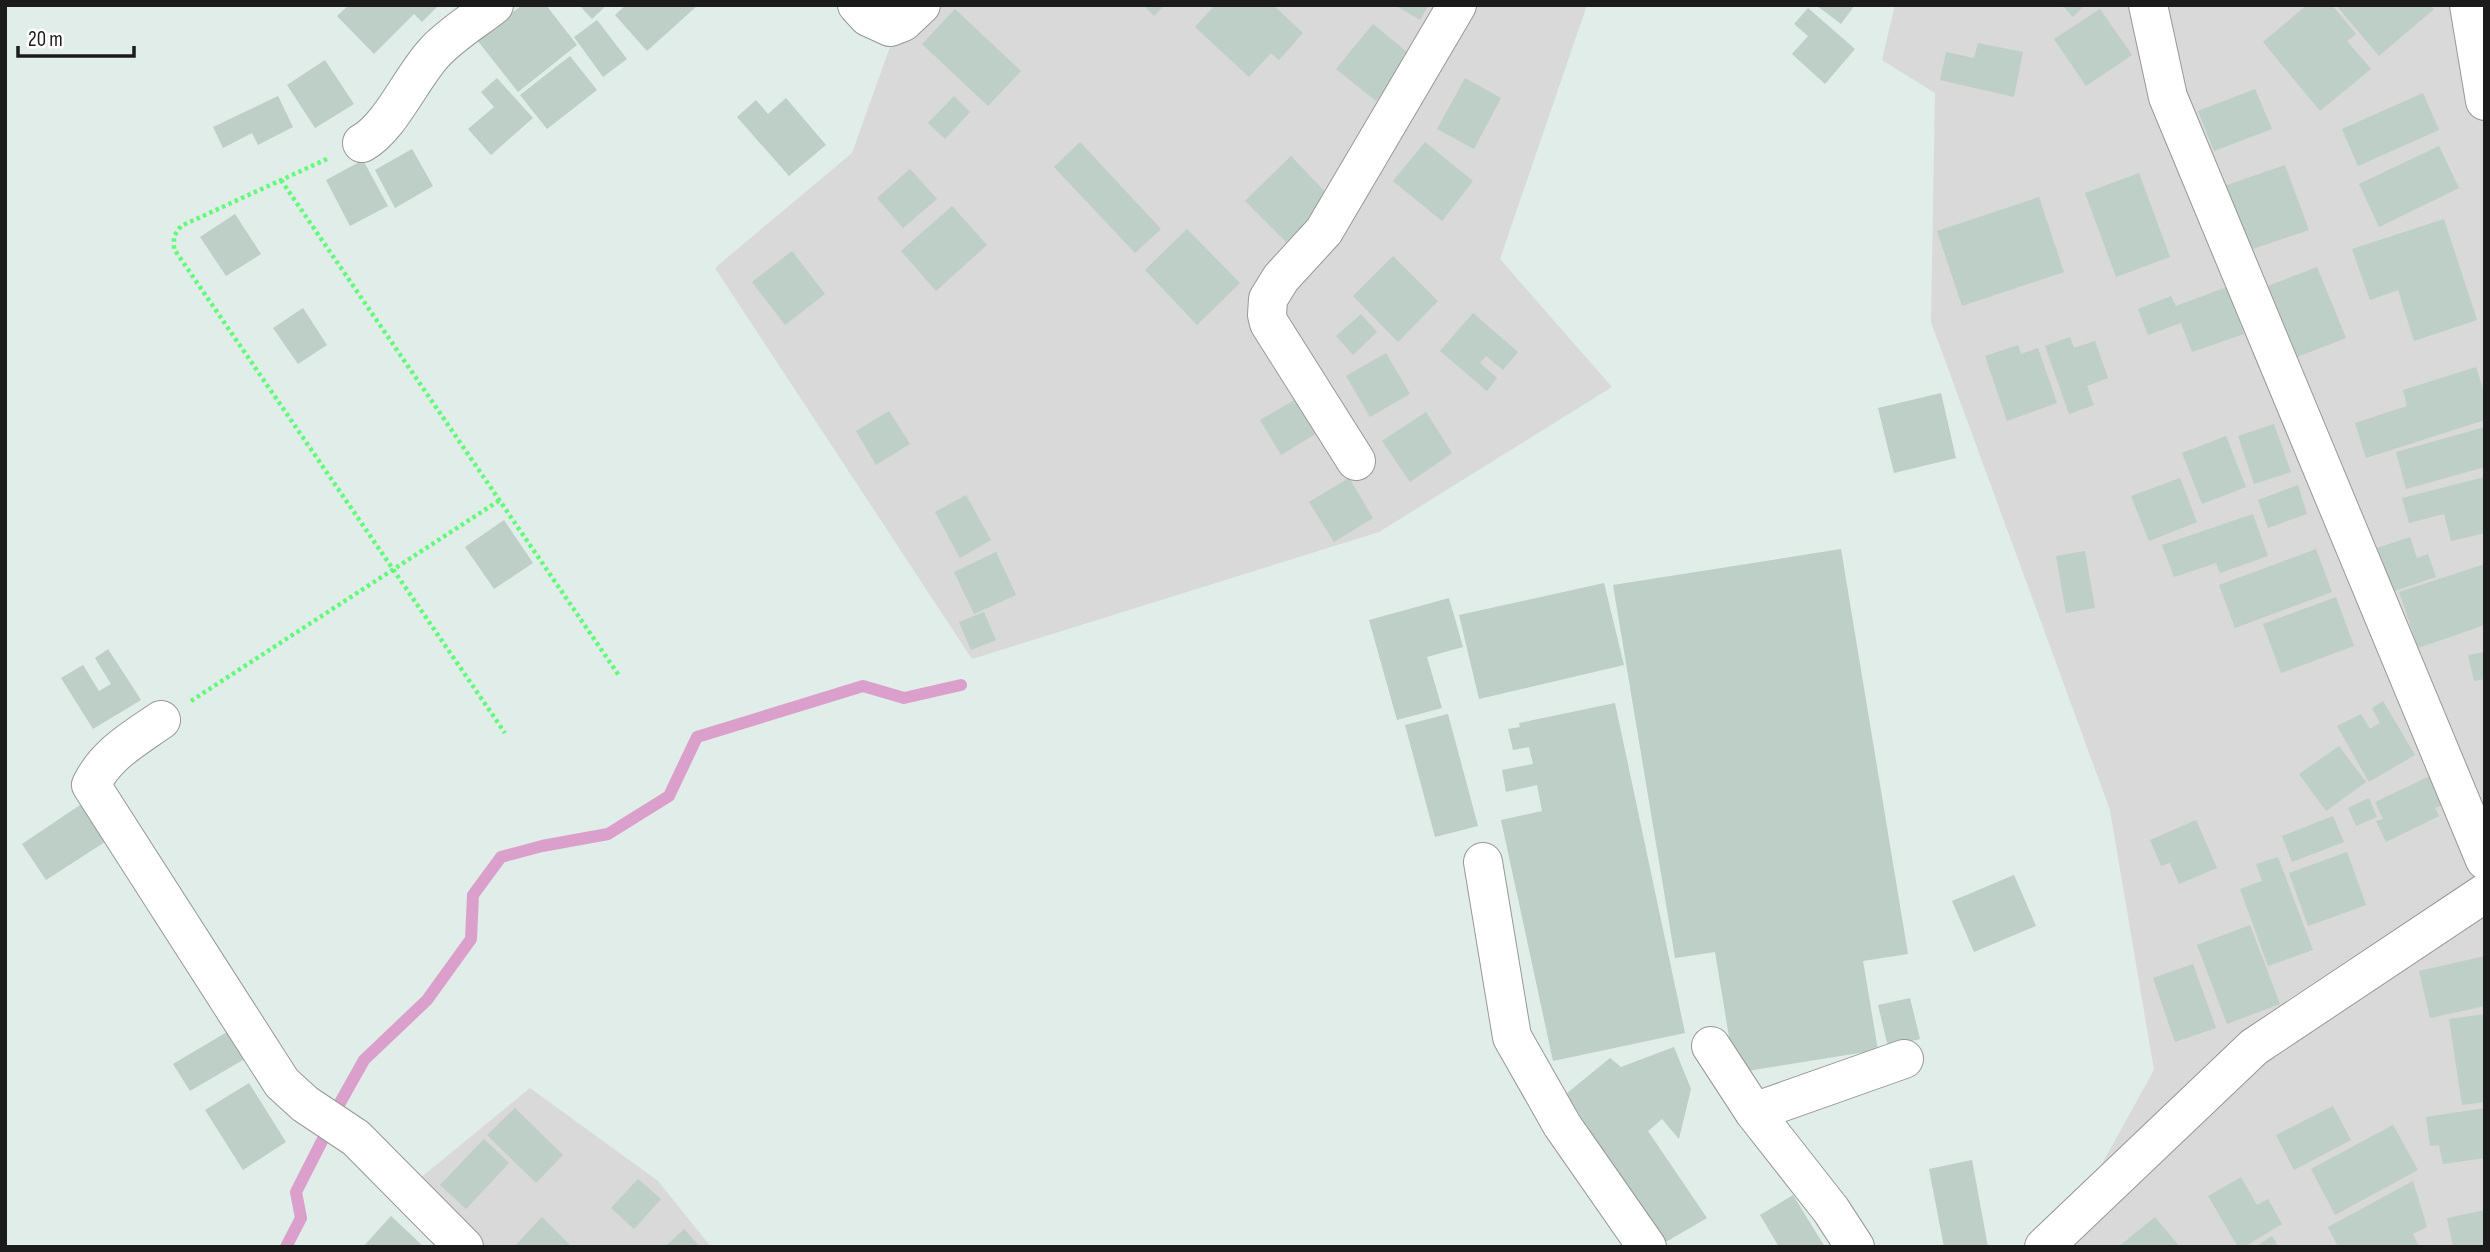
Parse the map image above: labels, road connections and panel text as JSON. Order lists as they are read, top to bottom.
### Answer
{
  "scale_bar": "20 m"
}
